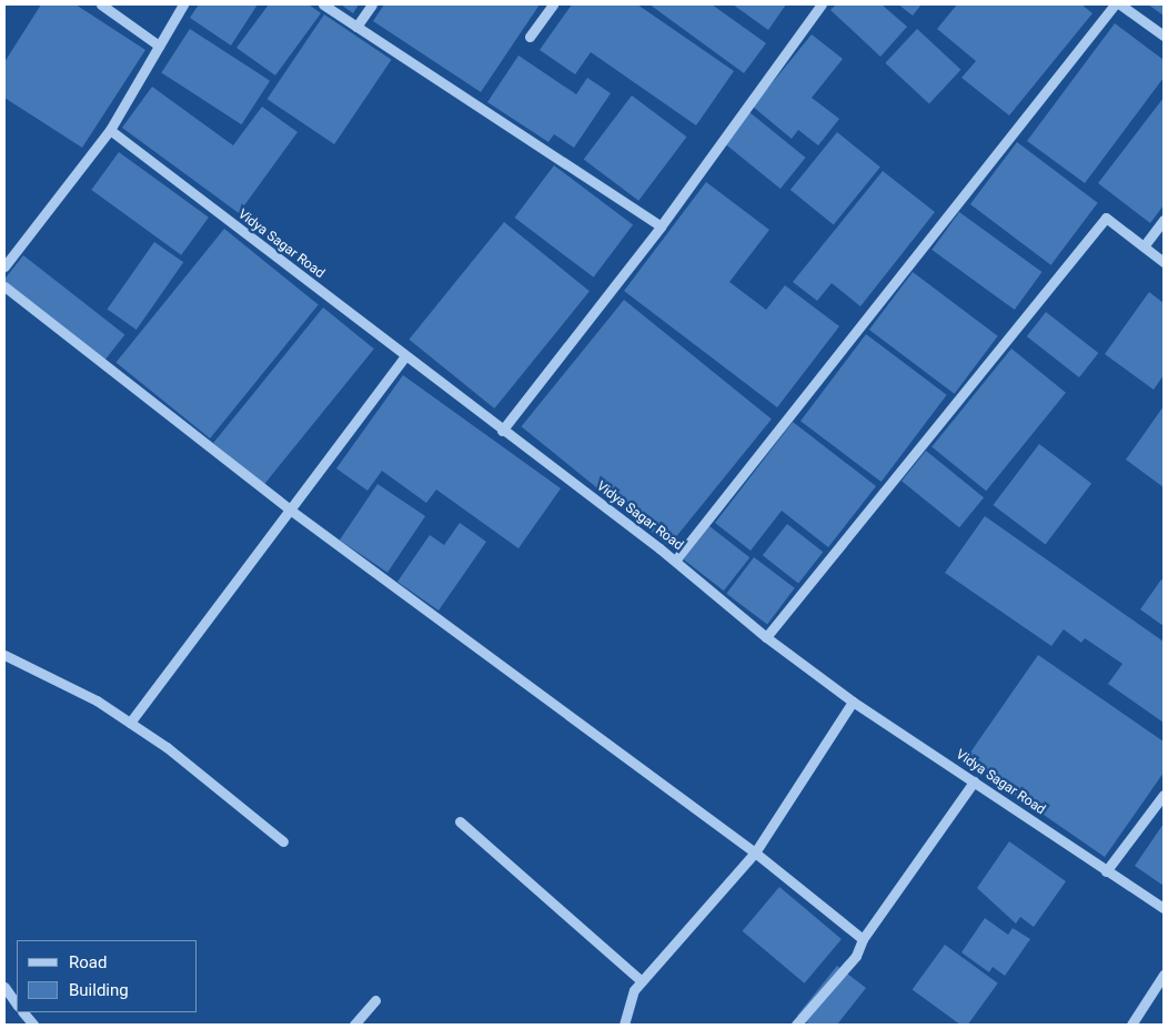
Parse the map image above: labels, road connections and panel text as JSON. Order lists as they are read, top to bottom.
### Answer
{
  "streets": {
    "street": ["Vidya Sagar Road"]
  },
  "legend": ["Road", "Building"]
}
